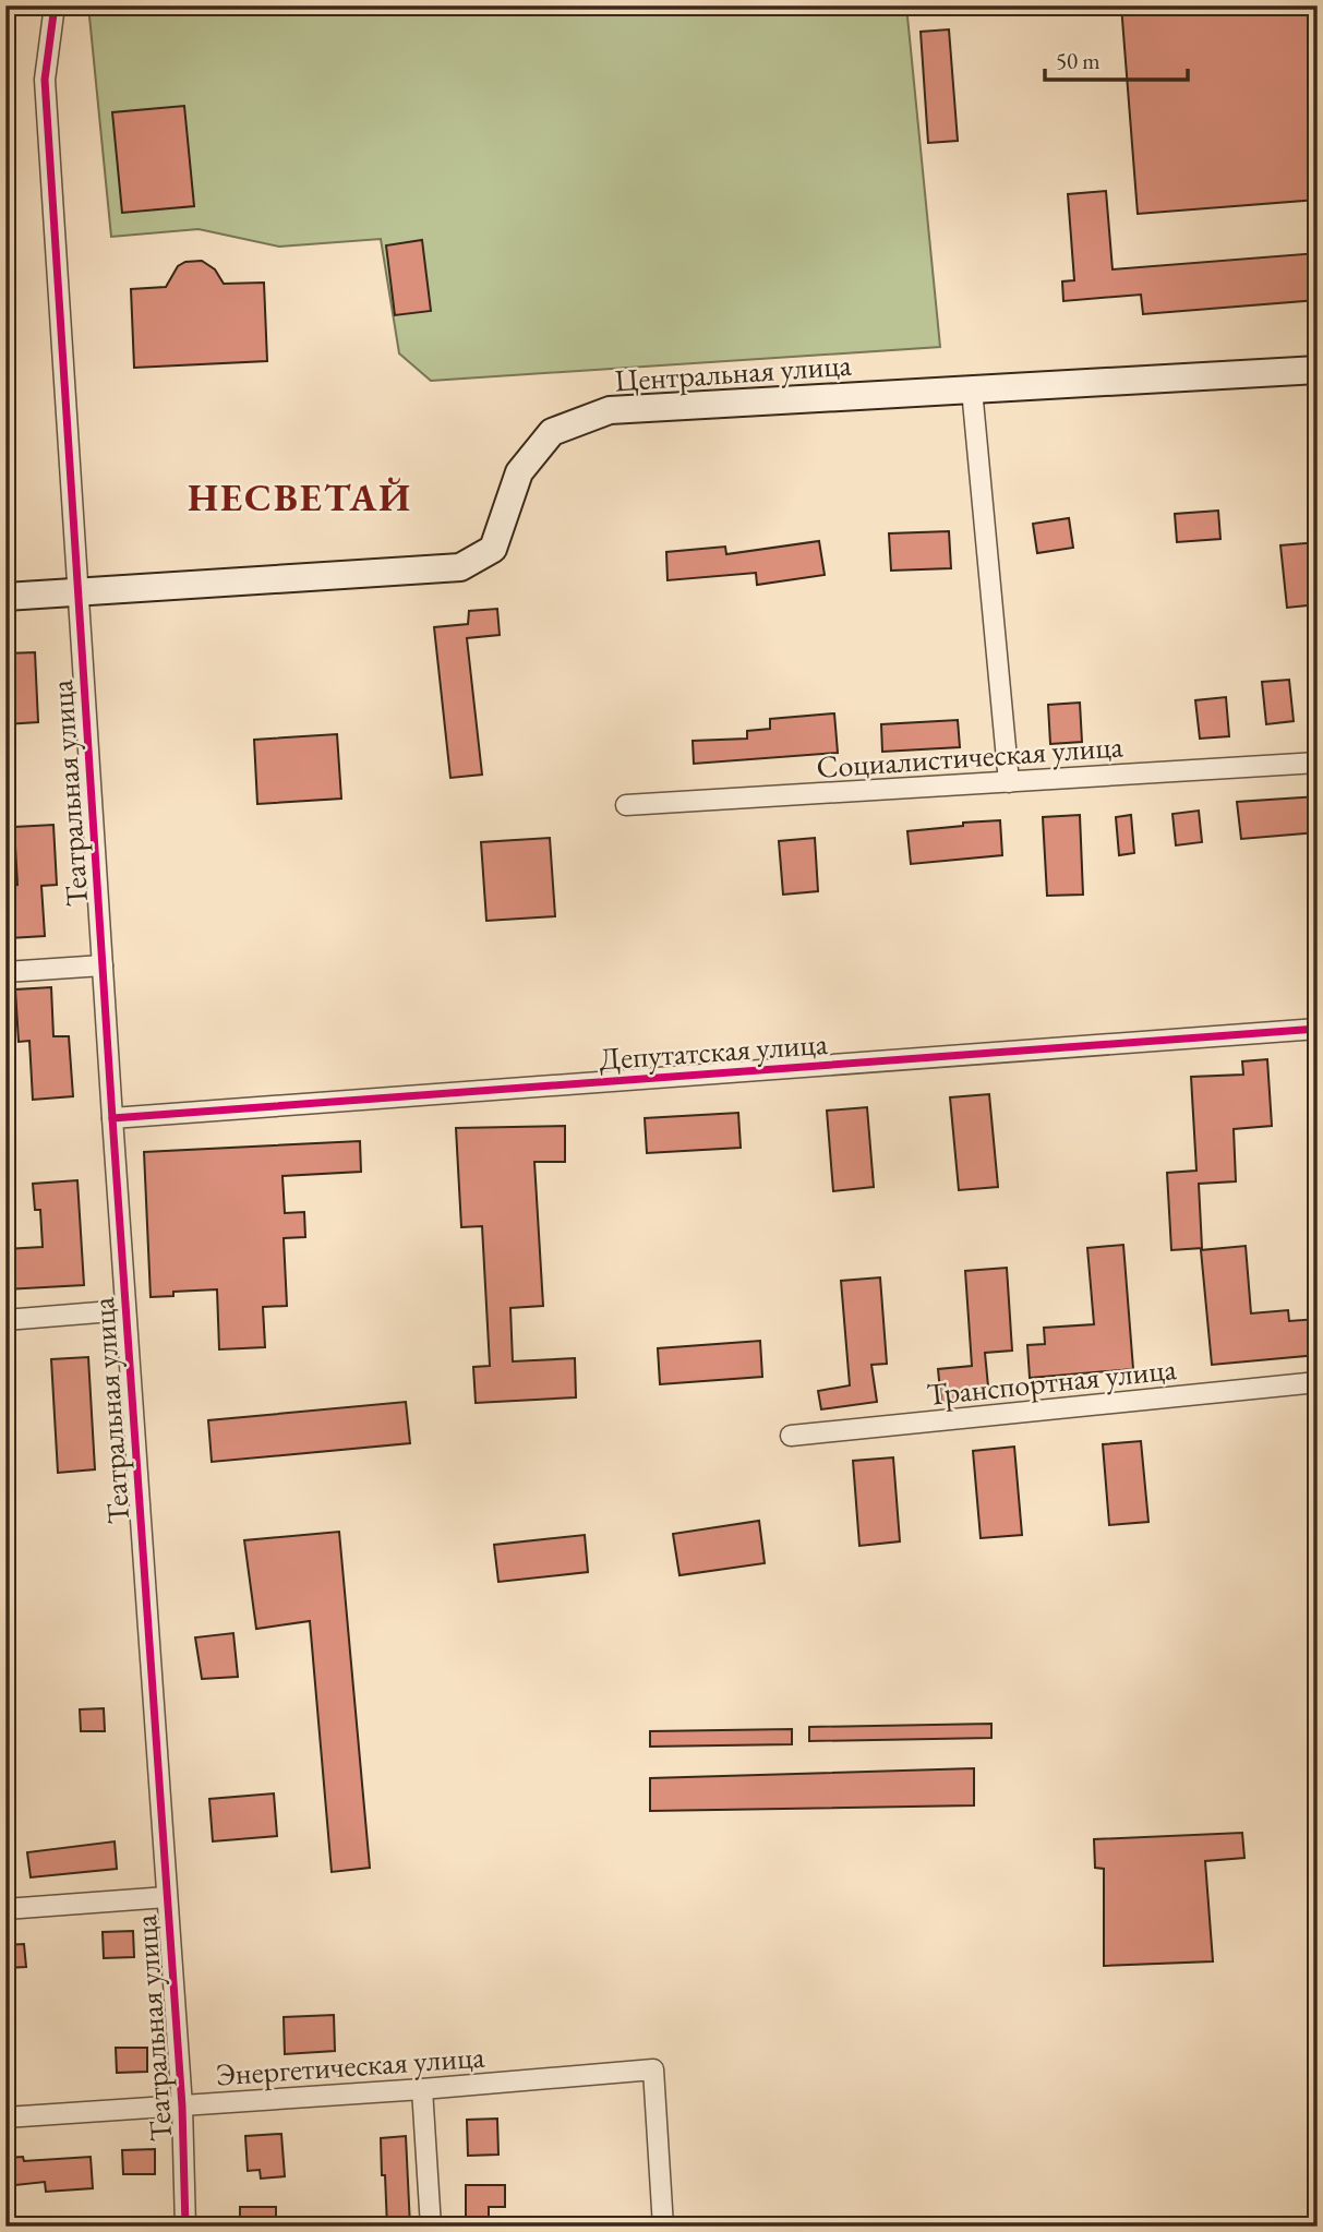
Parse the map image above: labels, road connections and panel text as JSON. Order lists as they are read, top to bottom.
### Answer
{
  "streets": {
    "main road": ["Центральная улица"],
    "street": [
      "Социалистическая улица",
      "Театральная улица",
      "Депутатская улица",
      "Транспортная улица",
      "Энергетическая улица"
    ]
  },
  "crossings": [
    ["Центральная улица", "Театральная улица"],
    ["Театральная улица", "Депутатская улица"],
    ["Театральная улица", "Энергетическая улица"]
  ],
  "districts": ["НЕСВЕТАЙ"],
  "scale_bar": "50 m"
}
